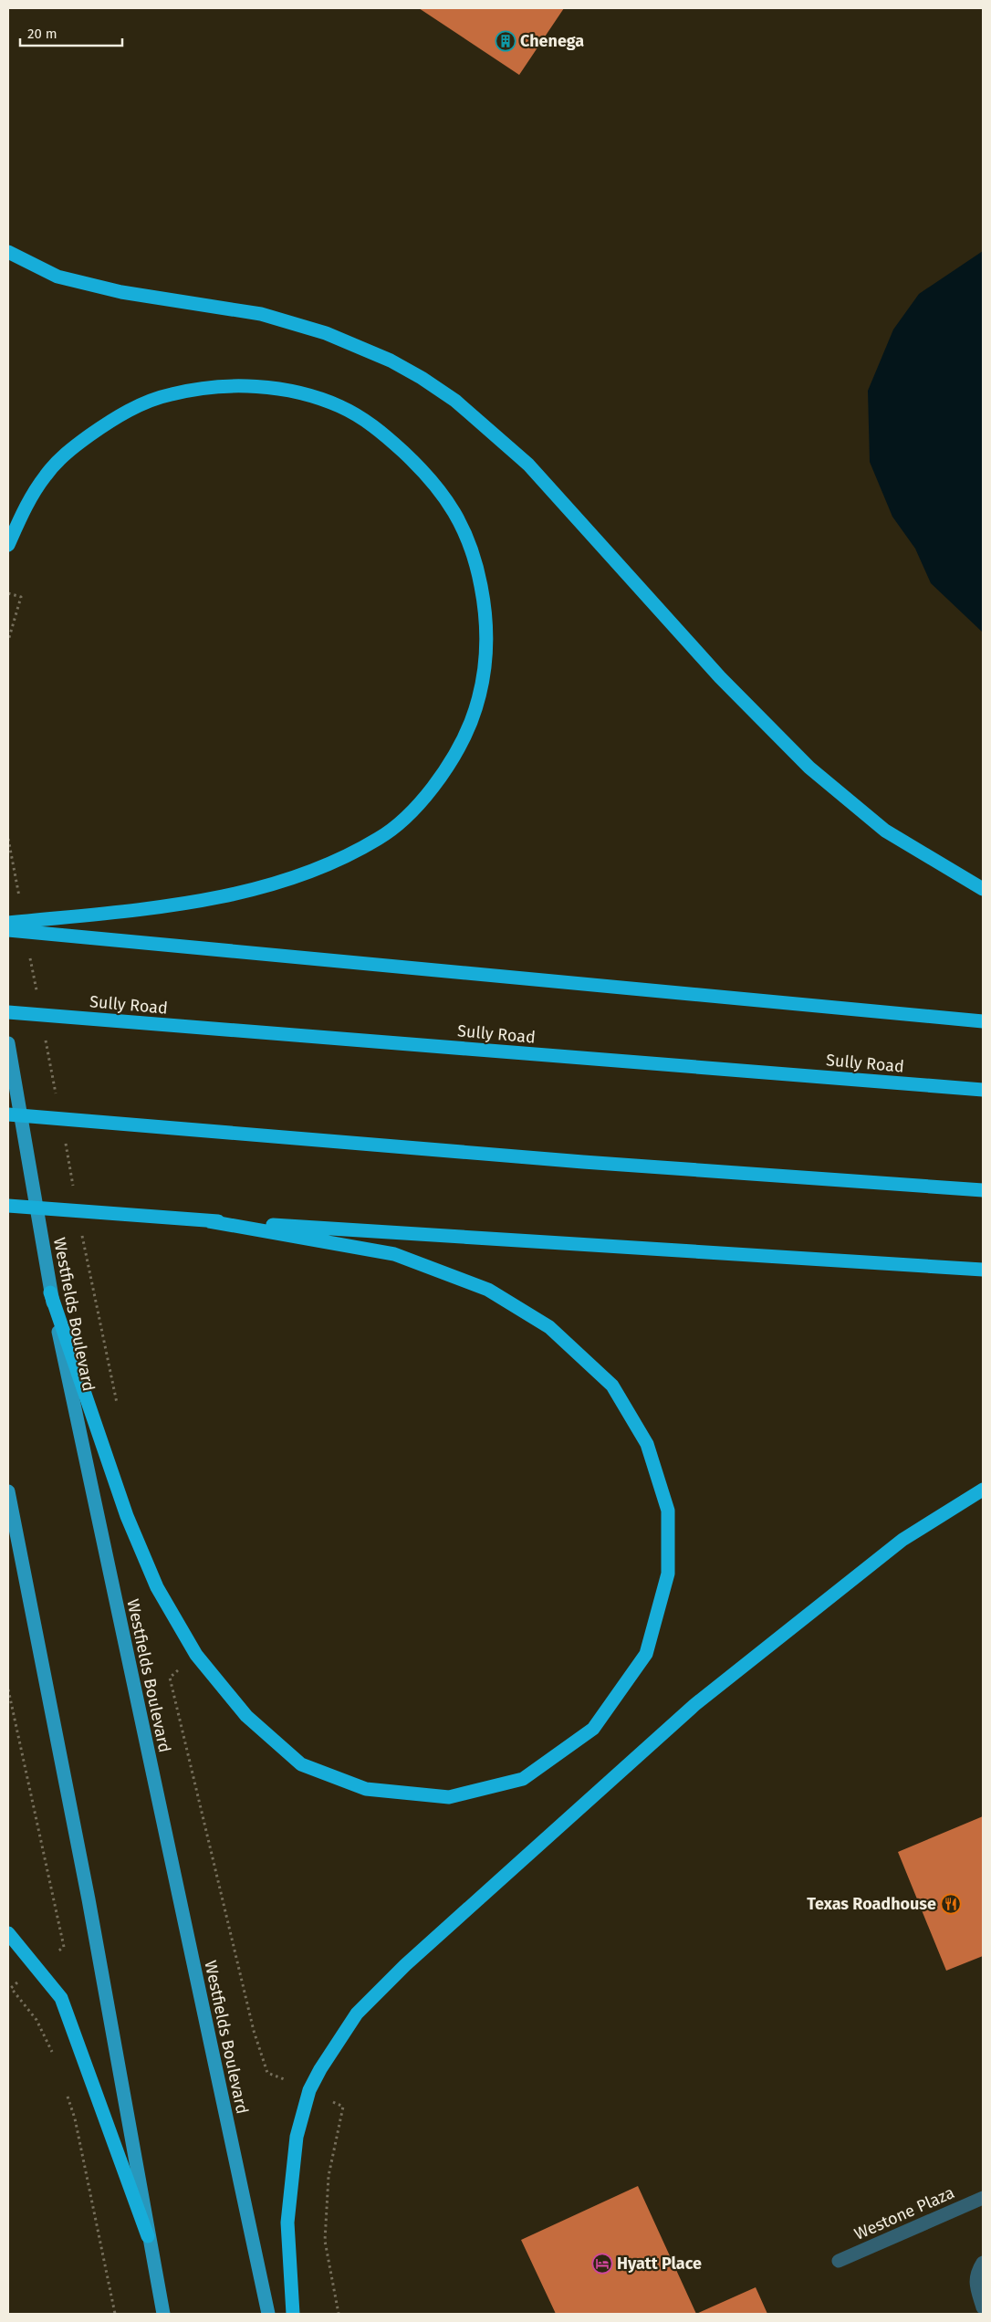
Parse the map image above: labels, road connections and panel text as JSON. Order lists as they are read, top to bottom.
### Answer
{
  "streets": {
    "highway": ["Sully Road"],
    "main road": ["Westfields Boulevard"],
    "lane": ["Westone Plaza"]
  },
  "places": {
    "building": ["Chenega"],
    "restaurant": ["Texas Roadhouse"],
    "hotel": ["Hyatt Place"]
  },
  "scale_bar": "20 m"
}
